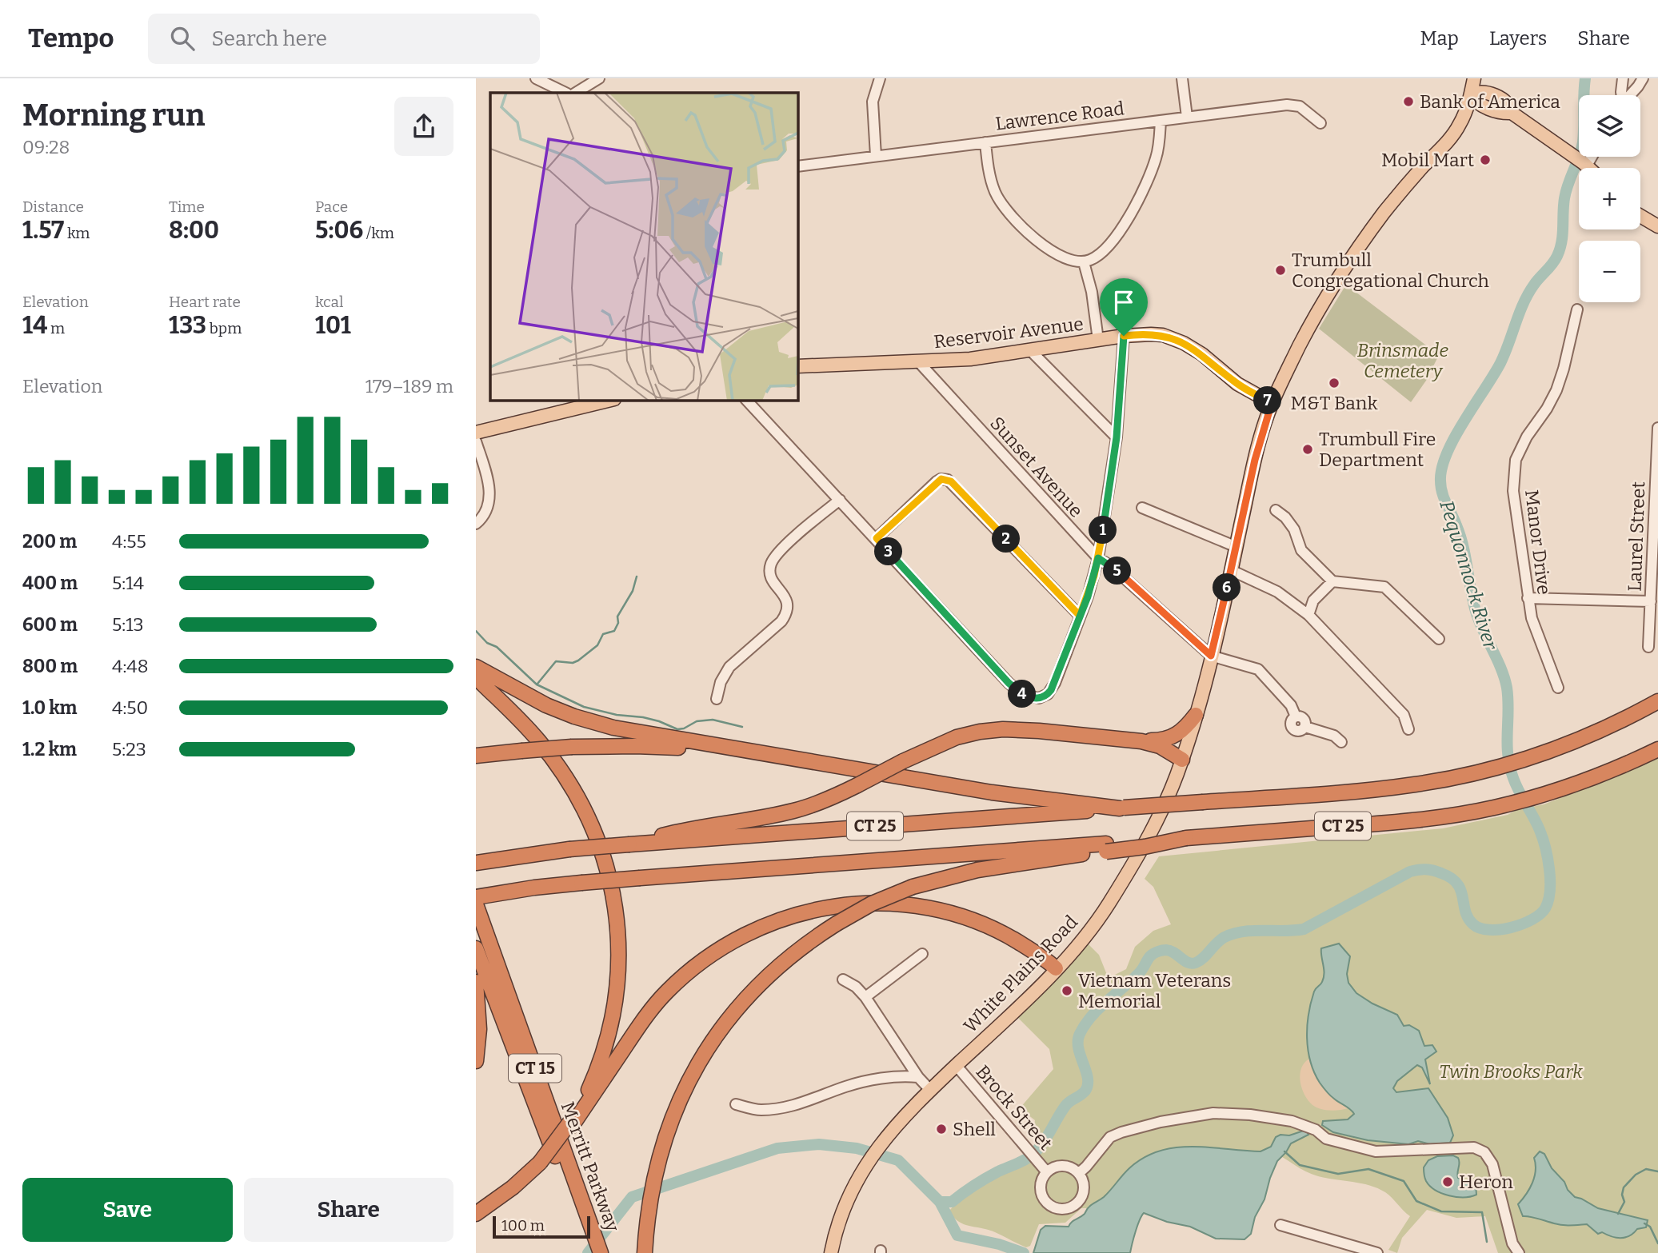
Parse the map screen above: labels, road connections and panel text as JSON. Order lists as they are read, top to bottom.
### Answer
{
  "streets": {
    "highway": ["CT 25", "CT 15", "Merritt Parkway"],
    "main road": ["Reservoir Avenue", "White Plains Road"],
    "street": [
      "Lawrence Road",
      "Sunset Avenue",
      "Laurel Street",
      "Manor Drive",
      "Brock Street"
    ]
  },
  "crossings": [
    ["Reservoir Avenue", "Sunset Avenue"],
    ["Reservoir Avenue", "White Plains Road"],
    ["Sunset Avenue", "White Plains Road"],
    ["White Plains Road", "Brock Street"]
  ],
  "water": ["Pequonnock River"],
  "parks": ["Brinsmade Cemetery", "Twin Brooks Park"],
  "places": [
    "Bank of America",
    "Mobil Mart",
    "Trumbull Congregational Church",
    "M&T Bank",
    "Trumbull Fire Department",
    "Vietnam Veterans Memorial",
    "Shell",
    "Heron"
  ],
  "scale_bar": "100 m",
  "page": {
    "header": "Tempo",
    "search": "Search here",
    "nav": ["Map", "Layers", "Share"],
    "heading": ["Morning run", "09:28"],
    "map_buttons": ["+", "−"],
    "stats": [
      ["Distance", "1.57 km"],
      ["Time", "8:00"],
      ["Pace", "5:06 /km"],
      ["Elevation", "14 m"],
      ["Heart rate", "133 bpm"],
      ["kcal", "101"]
    ],
    "chart": ["Elevation", "179–189 m"],
    "pins": [
      "7",
      "1",
      "2",
      "3",
      "5",
      "6",
      "4"
    ],
    "list": [
      {
        "name": "200 m",
        "note": "4:55"
      },
      {
        "name": "400 m",
        "note": "5:14"
      },
      {
        "name": "600 m",
        "note": "5:13"
      },
      {
        "name": "800 m",
        "note": "4:48"
      },
      {
        "name": "1.0 km",
        "note": "4:50"
      },
      {
        "name": "1.2 km",
        "note": "5:23"
      }
    ],
    "buttons": ["Save", "Share"],
    "scale": "100 m"
  }
}
